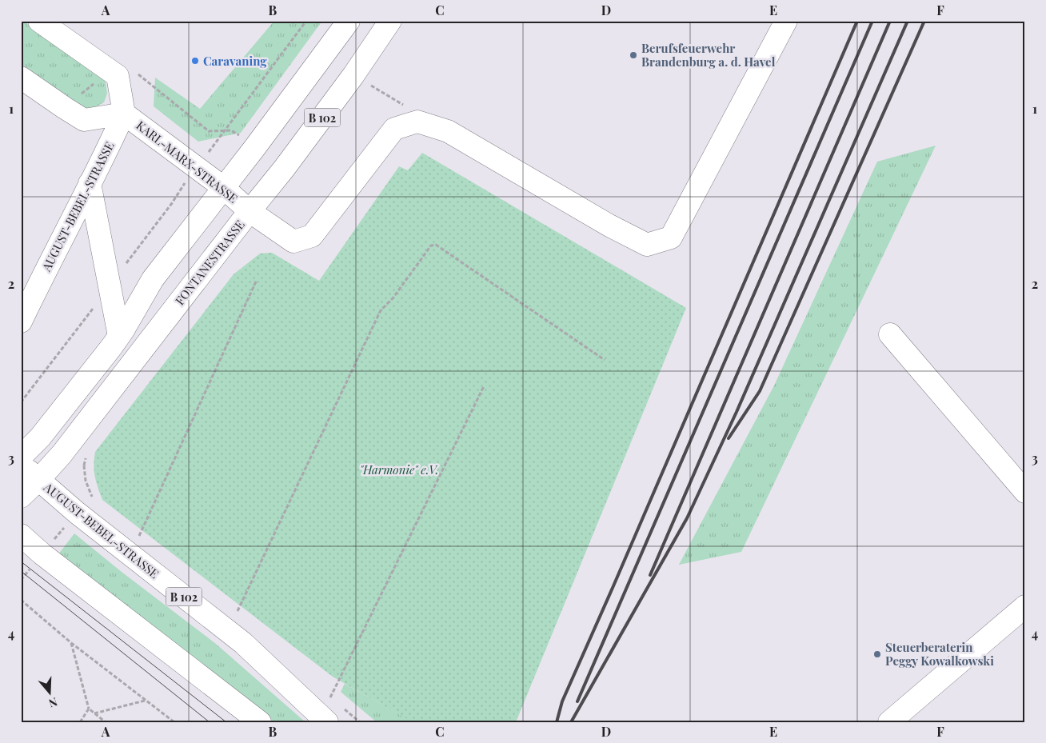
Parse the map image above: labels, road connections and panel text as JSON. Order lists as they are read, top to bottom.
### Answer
{
  "streets": {
    "main road": [
      "B 102",
      "KARL-MARX-STRASSE",
      "AUGUST-BEBEL-STRASSE",
      "FONTANESTRASSE"
    ]
  },
  "crossings": [
    ["B 102", "KARL-MARX-STRASSE"],
    ["KARL-MARX-STRASSE", "AUGUST-BEBEL-STRASSE"],
    ["KARL-MARX-STRASSE", "FONTANESTRASSE"],
    ["AUGUST-BEBEL-STRASSE", "FONTANESTRASSE"]
  ],
  "parks": ["\"Harmonie\" e.V."],
  "places": ["Berufsfeuerwehr Brandenburg a. d. Havel", "Caravaning", "Steuerberaterin Peggy Kowalkowski"],
  "north": "bottom",
  "grid": {
    "columns": [
      "A",
      "B",
      "C",
      "D",
      "E",
      "F"
    ],
    "rows": [
      "1",
      "2",
      "3",
      "4"
    ]
  }
}
